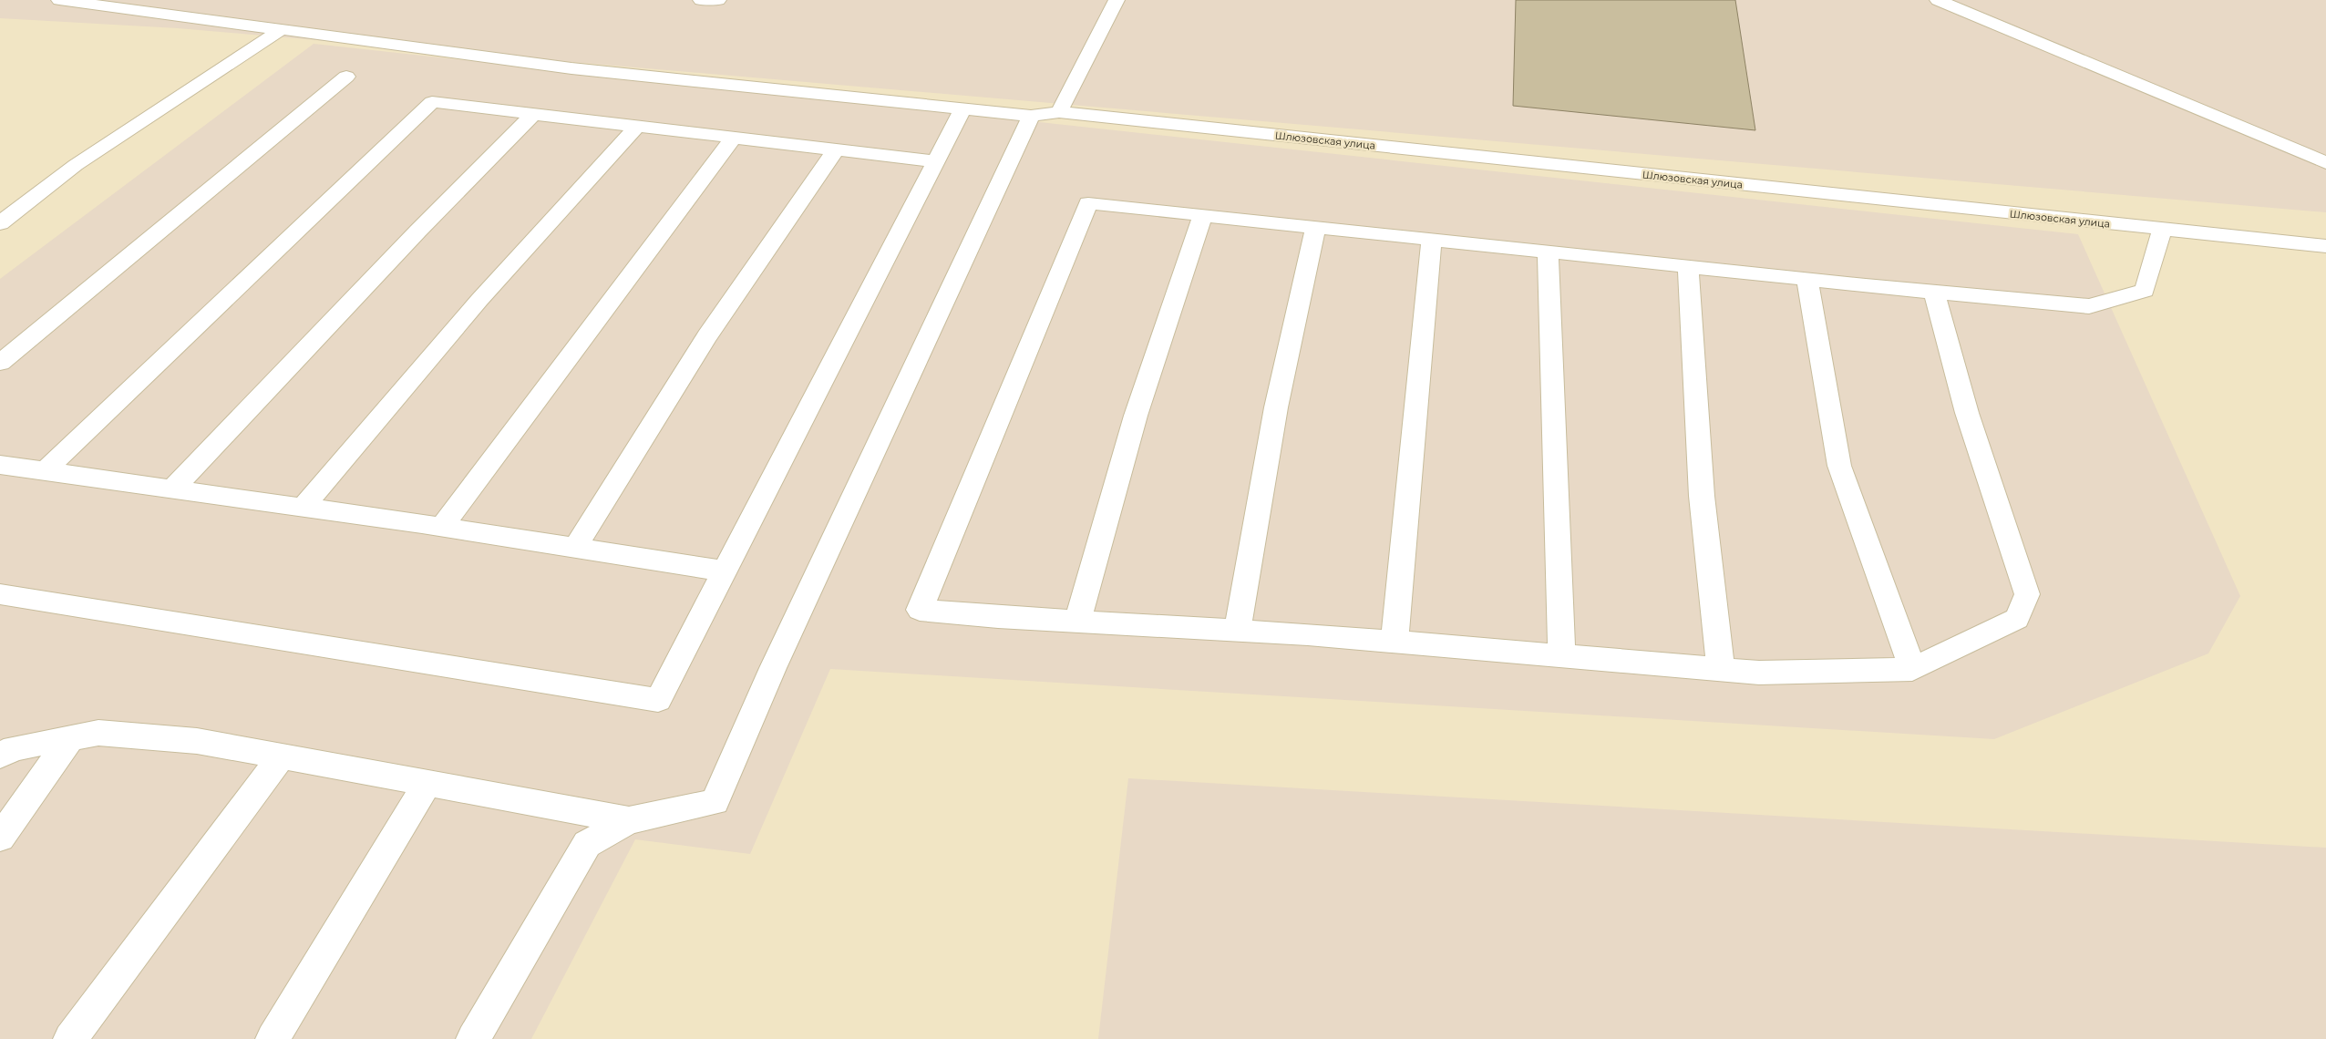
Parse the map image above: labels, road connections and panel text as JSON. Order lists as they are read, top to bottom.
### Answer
{
  "streets": {
    "street": ["Шлюзовская улица"]
  }
}
